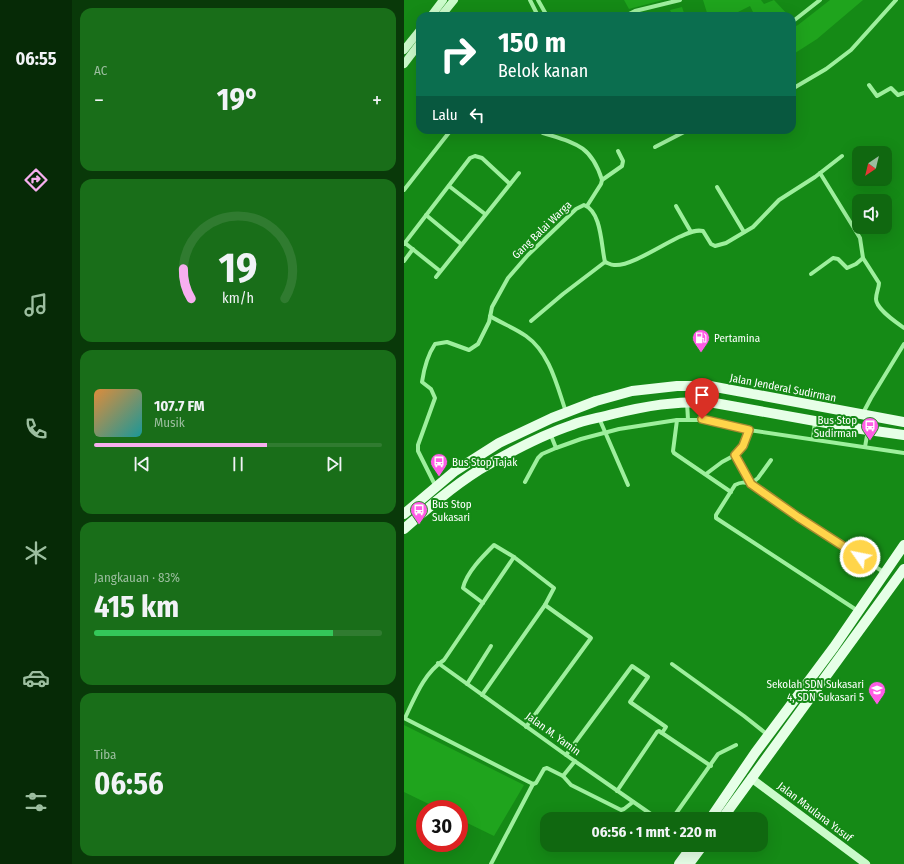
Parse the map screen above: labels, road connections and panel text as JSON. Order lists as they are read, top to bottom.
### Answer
{
  "streets": {
    "main road": ["Jalan Jenderal Sudirman"],
    "street": ["Gang Balai Warga", "Jalan M. Yamin", "Jalan Maulana Yusuf"]
  },
  "crossings": [
    ["Gang Balai Warga", "Jalan Jenderal Sudirman"]
  ],
  "places": {
    "fuel station": ["Pertamina"],
    "bus stop": ["Bus Stop Sudirman", "Bus Stop Tajak", "Bus Stop Sukasari"],
    "school or university": ["Sekolah SDN Sukasari 4, SDN Sukasari 5"]
  },
  "north": "bottom left",
  "page": {
    "tabs": "06:55",
    "tile": [
      "AC",
      ["Jangkauan · 83%", "415 km"],
      ["Tiba", "06:56"]
    ],
    "turn": ["150 m", "Belok kanan"],
    "heat": ["−", "19°", "+"],
    "then": "Lalu",
    "song": ["107.7 FM", "Musik"],
    "limit": "30",
    "trip": "06:56 · 1 mnt · 220 m",
    "gauge": ["19", "km/h"]
  }
}
